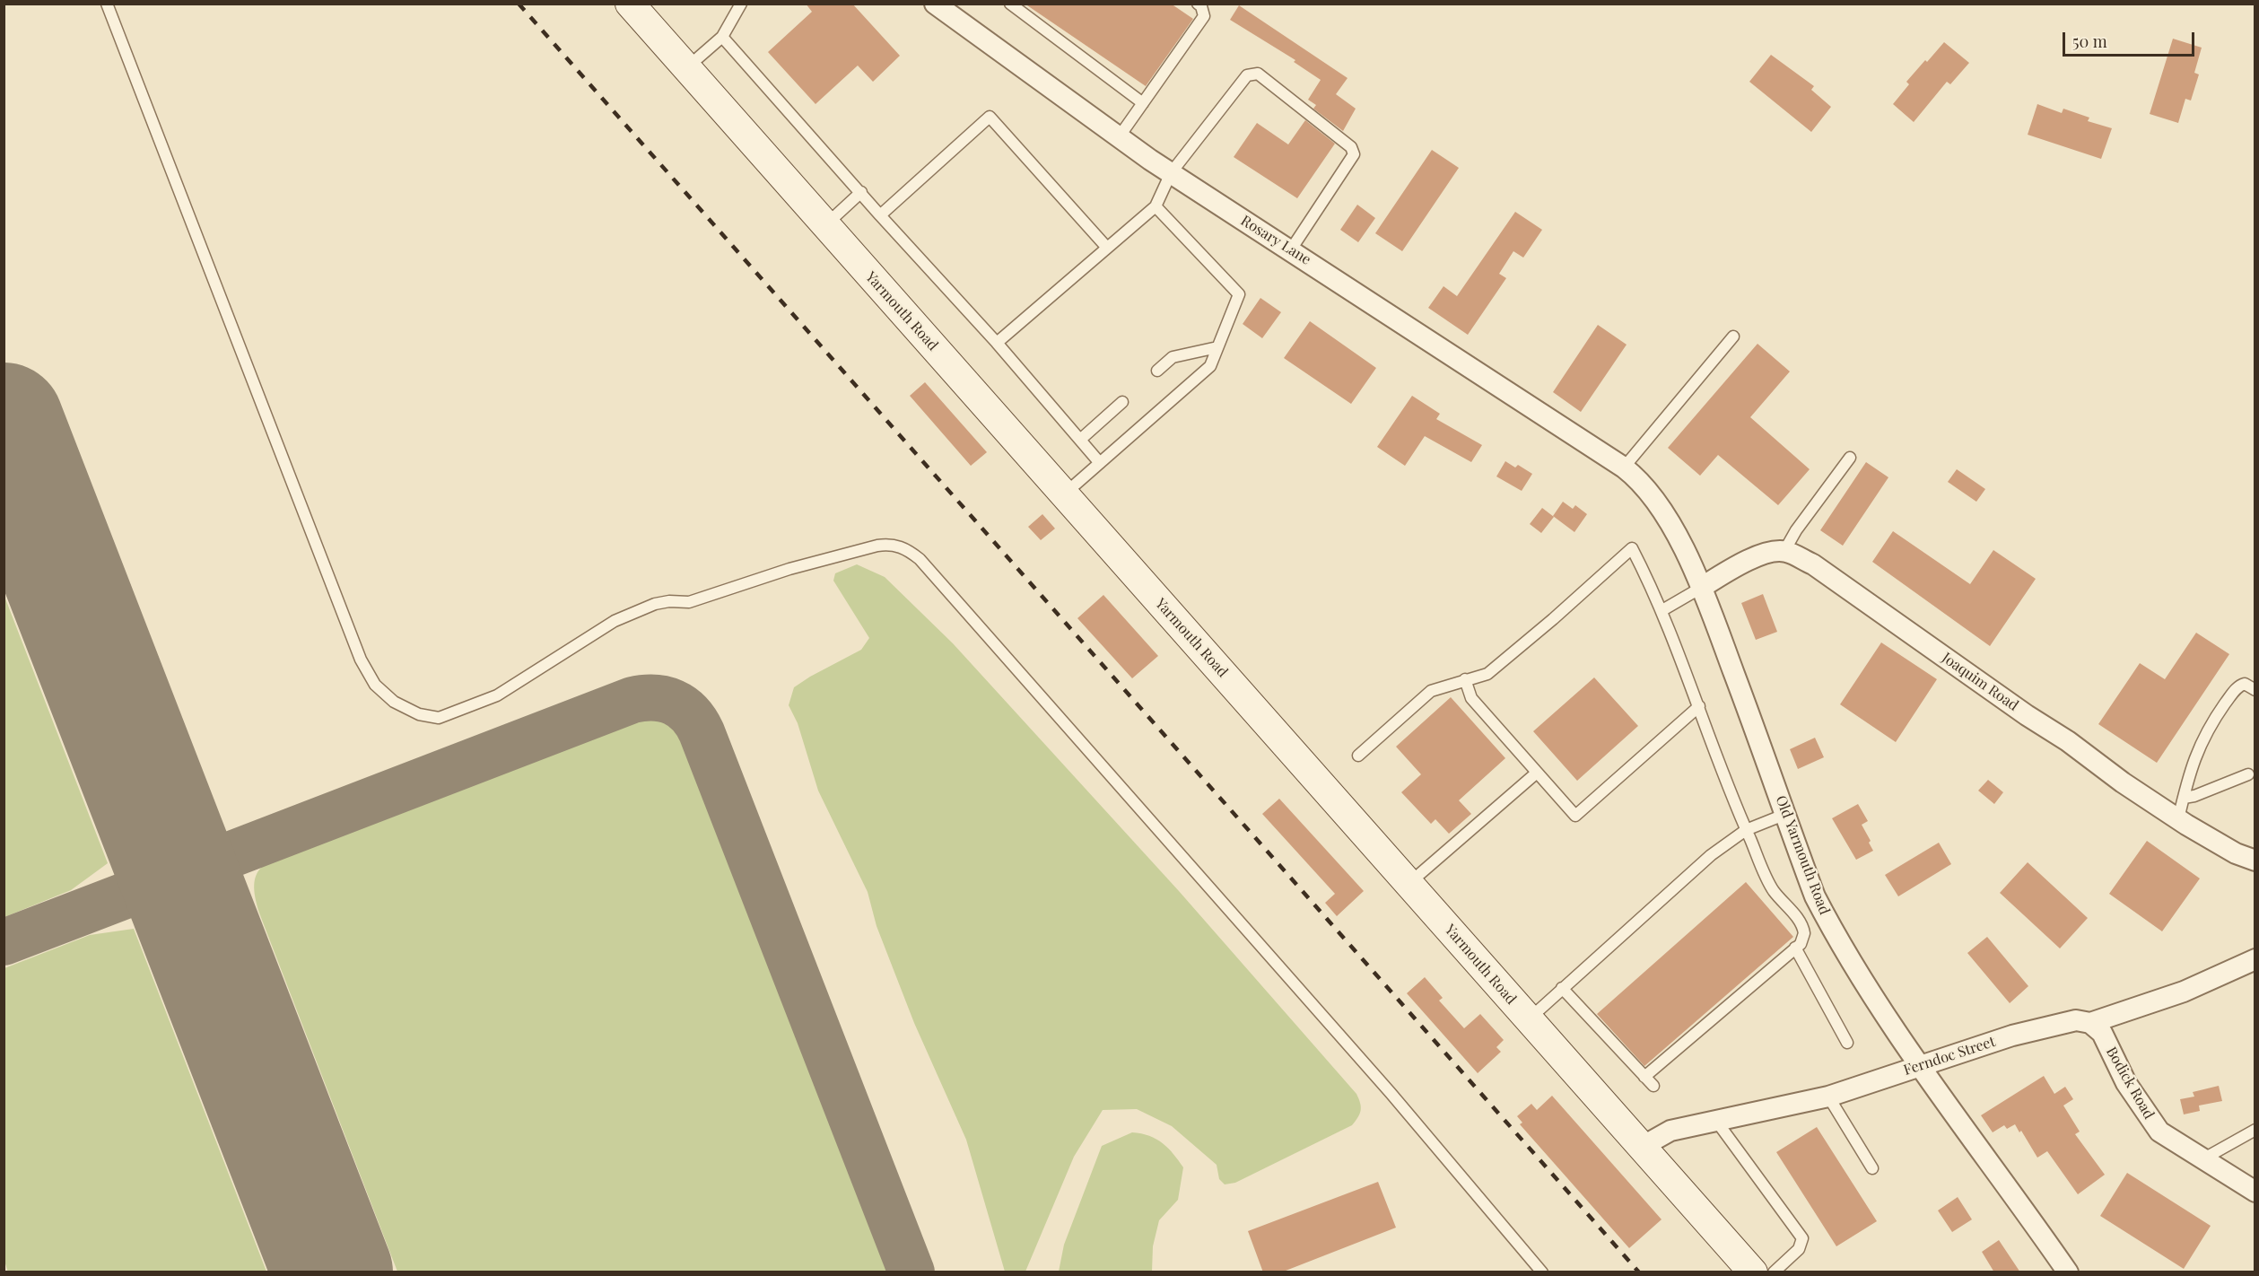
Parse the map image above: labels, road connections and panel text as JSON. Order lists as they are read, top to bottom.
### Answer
{
  "streets": {
    "main road": ["Yarmouth Road"],
    "street": [
      "Rosary Lane",
      "Joaquim Road",
      "Old Yarmouth Road",
      "Ferndoc Street",
      "Bodick Road"
    ]
  },
  "crossings": [
    ["Rosary Lane", "Old Yarmouth Road"],
    ["Yarmouth Road", "Ferndoc Street"],
    ["Old Yarmouth Road", "Ferndoc Street"],
    ["Ferndoc Street", "Bodick Road"]
  ],
  "scale_bar": "50 m"
}
